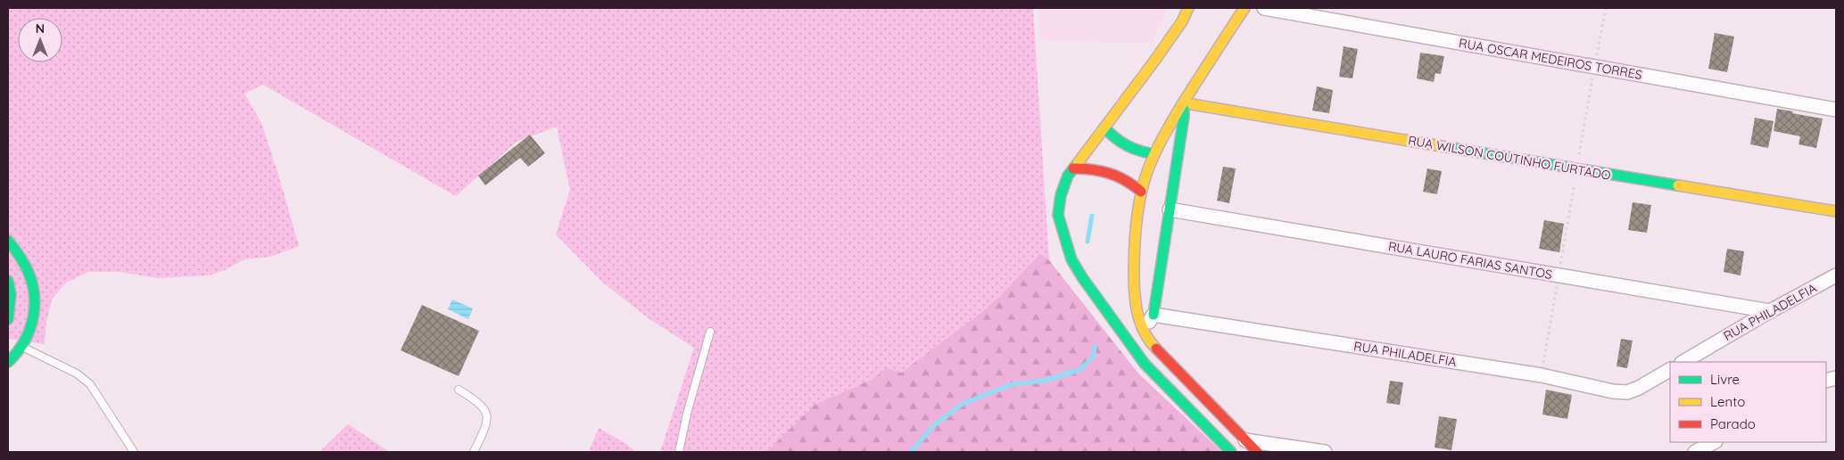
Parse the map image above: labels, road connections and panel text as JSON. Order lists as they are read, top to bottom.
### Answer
{
  "streets": {
    "street": [
      "RUA OSCAR MEDEIROS TORRES",
      "RUA WILSON COUTINHO FURTADO",
      "RUA LAURO FARIAS SANTOS",
      "RUA PHILADELFIA"
    ]
  },
  "crossings": [
    ["RUA LAURO FARIAS SANTOS", "RUA PHILADELFIA"]
  ],
  "legend": ["Livre", "Lento", "Parado"],
  "north": "top"
}
